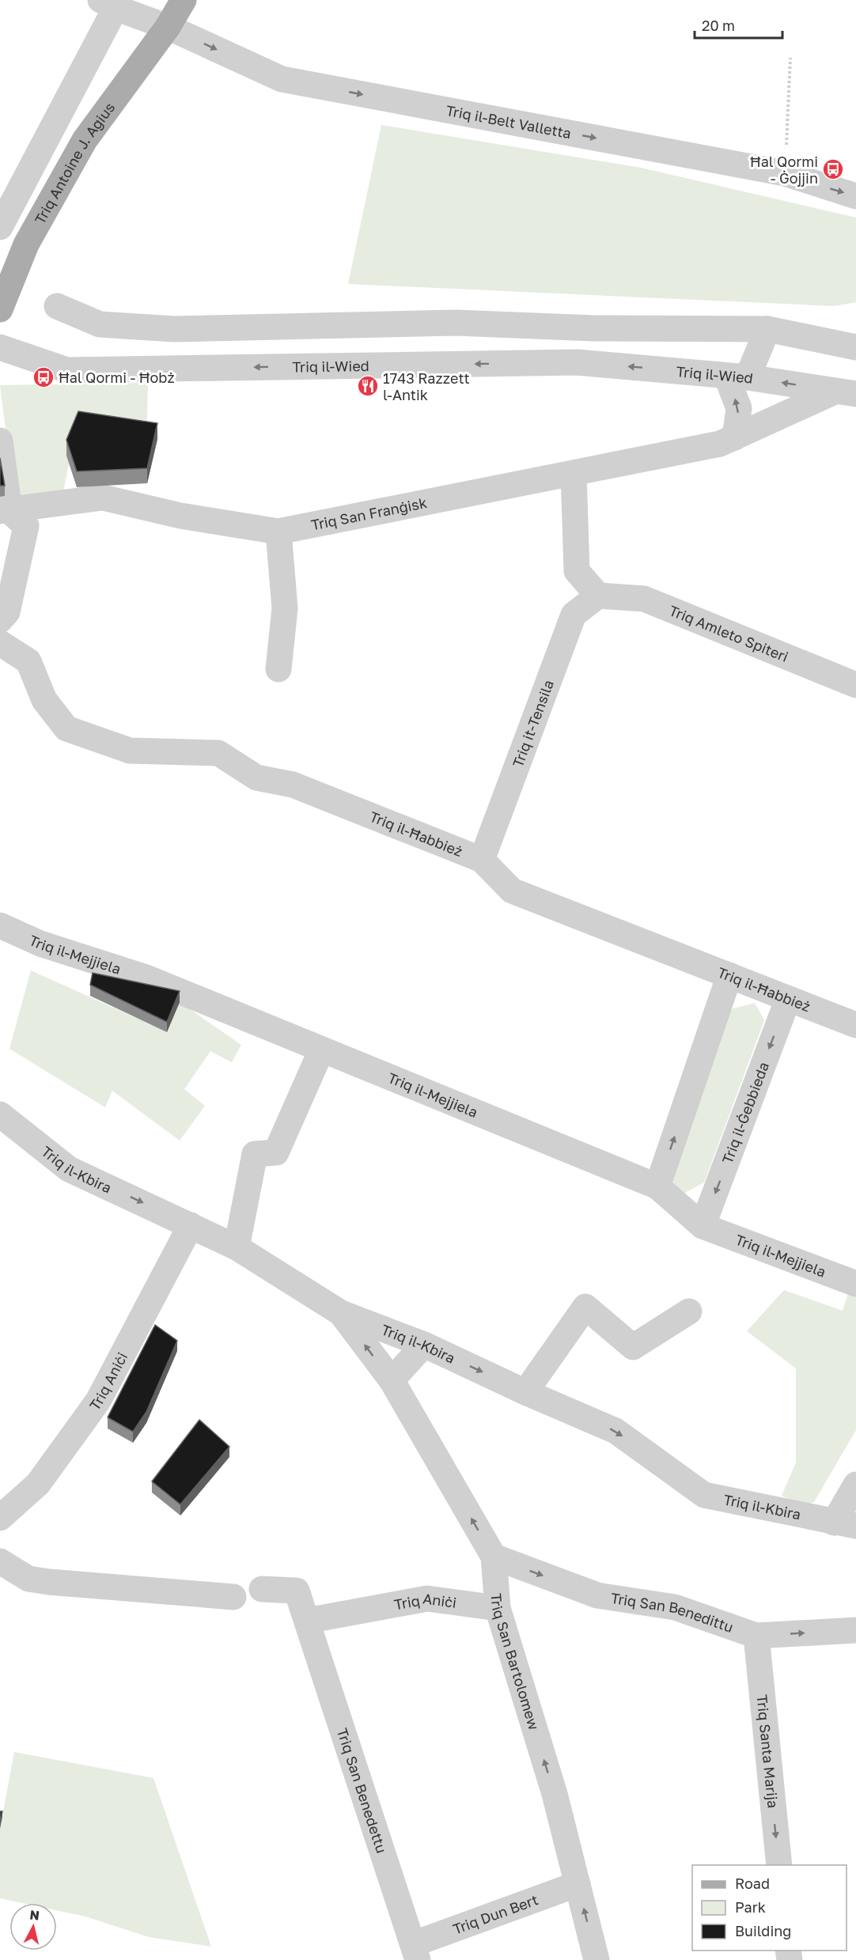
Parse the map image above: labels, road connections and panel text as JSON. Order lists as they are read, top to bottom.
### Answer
{
  "streets": {
    "main road": ["Triq Antoine J. Agius"],
    "street": [
      "Triq il-Belt Valletta",
      "Triq il-Wied",
      "Triq San Franġisk",
      "Triq Amleto Spiteri",
      "Triq it-Tensila",
      "Triq il-Ħabbież",
      "Triq il-Mejjiela",
      "Triq il-Ġebbieda",
      "Triq il-Kbira",
      "Triq Aniċi",
      "Triq San Benedittu",
      "Triq San Bartolomew",
      "Triq Santa Marija",
      "Triq San Benedettu",
      "Triq Dun Bert"
    ]
  },
  "crossings": [
    ["Triq il-Belt Valletta", "Triq Antoine J. Agius"],
    ["Triq il-Wied", "Triq San Franġisk"],
    ["Triq Amleto Spiteri", "Triq it-Tensila"],
    ["Triq it-Tensila", "Triq il-Ħabbież"],
    ["Triq il-Ħabbież", "Triq il-Ġebbieda"],
    ["Triq il-Mejjiela", "Triq il-Ġebbieda"],
    ["Triq il-Kbira", "Triq Aniċi"],
    ["Triq il-Kbira", "Triq San Bartolomew"],
    ["Triq Aniċi", "Triq San Bartolomew"],
    ["Triq Aniċi", "Triq San Benedettu"],
    ["Triq San Benedittu", "Triq San Bartolomew"],
    ["Triq San Benedittu", "Triq Santa Marija"],
    ["Triq San Bartolomew", "Triq Dun Bert"],
    ["Triq San Benedettu", "Triq Dun Bert"]
  ],
  "one_way": [
    "Triq il-Kbira",
    "Triq San Benedittu",
    "Triq San Bartolomew",
    "Triq Santa Marija"
  ],
  "places": {
    "bus stop": ["Ħal Qormi - Ġojjin", "Ħal Qormi - Ħobż"],
    "restaurant": ["1743 Razzett l-Antik"]
  },
  "legend": ["Road", "Park", "Building"],
  "scale_bar": "20 m",
  "north": "top"
}
